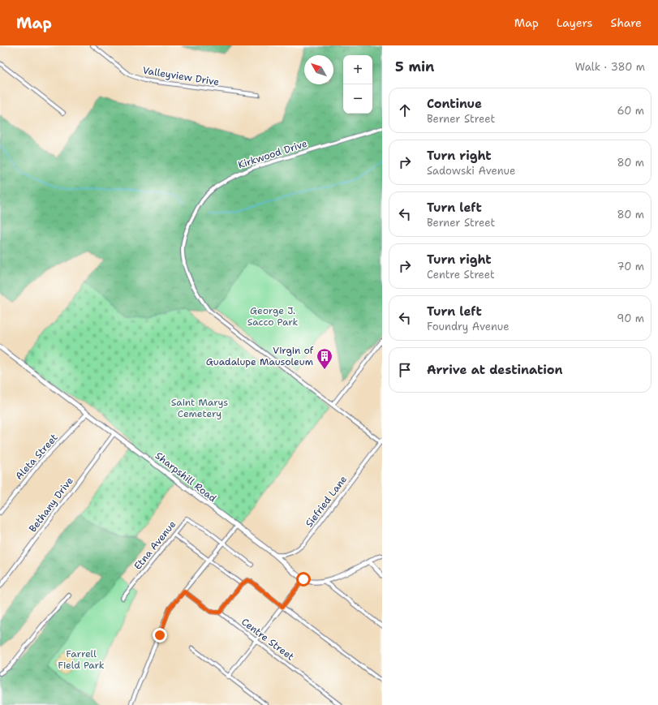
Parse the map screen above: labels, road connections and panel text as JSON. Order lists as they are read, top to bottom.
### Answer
{
  "streets": {
    "street": [
      "Valleyview Drive",
      "Kirkwood Drive",
      "Aleta Street",
      "Sharpshill Road",
      "Siefried Lane",
      "Bethany Drive",
      "Etna Avenue",
      "Centre Street"
    ]
  },
  "crossings": [
    ["Kirkwood Drive", "Siefried Lane"],
    ["Aleta Street", "Sharpshill Road"],
    ["Sharpshill Road", "Siefried Lane"],
    ["Sharpshill Road", "Bethany Drive"]
  ],
  "parks": ["George J. Sacco Park", "Saint Marys Cemetery", "Farrell Field Park"],
  "places": {
    "building": ["Virgin of Guadalupe Mausoleum"]
  },
  "north": "top left",
  "page": {
    "header": "Map",
    "nav": ["Map", "Layers", "Share"],
    "heading": ["5 min", "Walk · 380 m"],
    "map_buttons": ["+", "−"],
    "list": [
      ["Continue", "Berner Street", "60 m"],
      ["Turn right", "Sadowski Avenue", "80 m"],
      ["Turn left", "Berner Street", "80 m"],
      ["Turn right", "Centre Street", "70 m"],
      ["Turn left", "Foundry Avenue", "90 m"],
      "Arrive at destination"
    ]
  }
}
